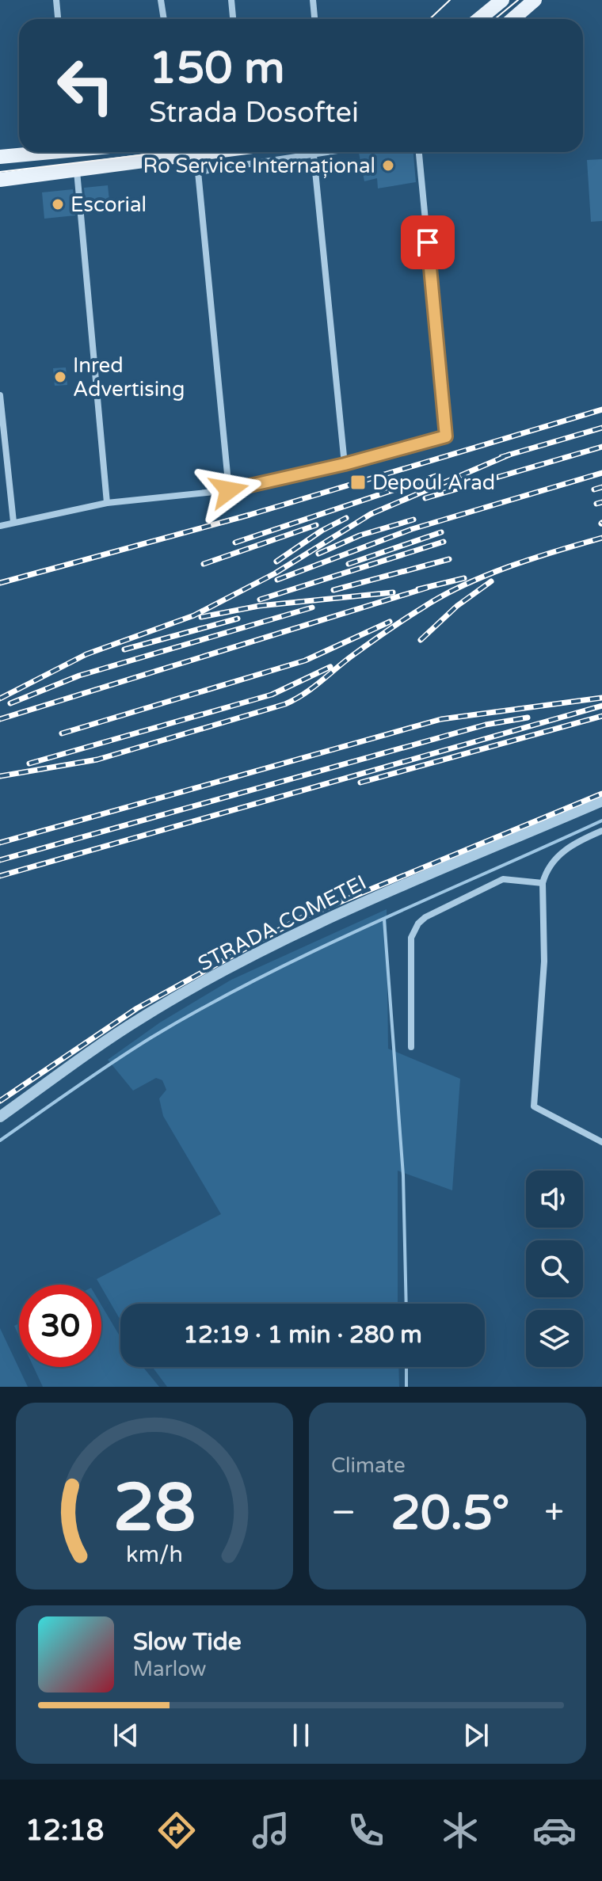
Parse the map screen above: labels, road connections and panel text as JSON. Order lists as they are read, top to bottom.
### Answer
{
  "streets": {
    "street": ["STRADA COMETEI"]
  },
  "places": {
    "other": ["Ro Service Internațional", "Escorial", "Inred Advertising"],
    "transit": ["Depoul Arad"]
  },
  "page": {
    "turn": ["150 m", "Strada Dosoftei"],
    "limit": "30",
    "trip": "12:19 · 1 min · 280 m",
    "tile": "Climate",
    "heat": ["−", "20.5°", "+"],
    "song": ["Slow Tide", "Marlow"],
    "tabs": "12:18",
    "gauge": ["28", "km/h"]
  }
}
